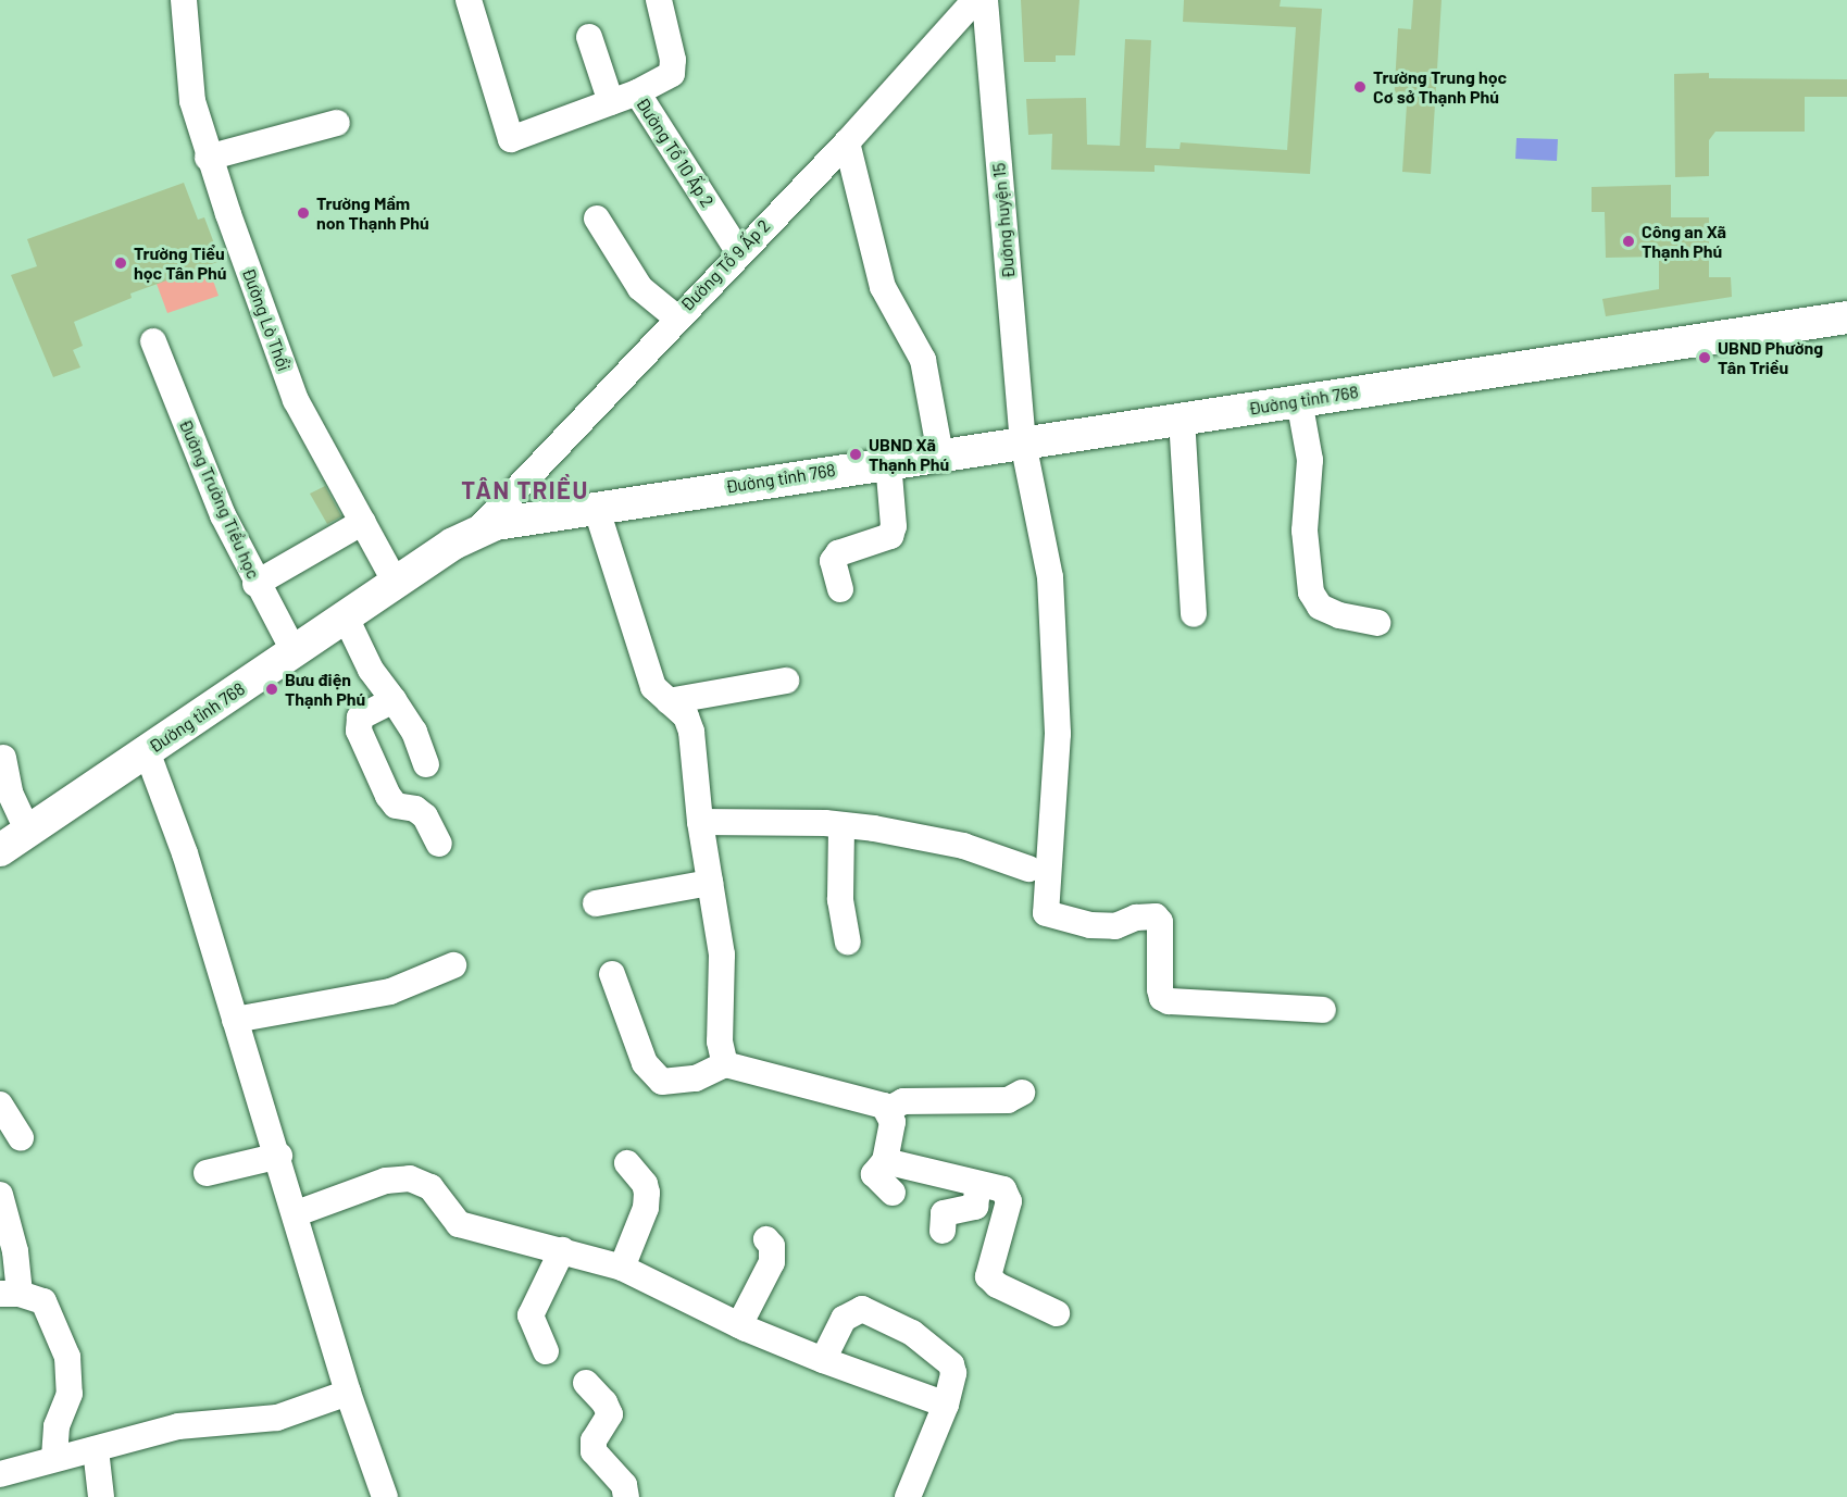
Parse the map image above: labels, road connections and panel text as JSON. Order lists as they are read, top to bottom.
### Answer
{
  "streets": {
    "main road": ["Đường tỉnh 768"],
    "street": [
      "Đường Tổ 10 Ấp 2",
      "Đường huyện 15",
      "Đường Tổ 9 Ấp 2",
      "Đường Lò Thổi",
      "Đường Trường Tiểu học"
    ]
  },
  "crossings": [
    ["Đường Tổ 10 Ấp 2", "Đường Tổ 9 Ấp 2"],
    ["Đường huyện 15", "Đường tỉnh 768"],
    ["Đường Tổ 9 Ấp 2", "Đường tỉnh 768"],
    ["Đường Lò Thổi", "Đường tỉnh 768"],
    ["Đường tỉnh 768", "Đường Trường Tiểu học"]
  ],
  "districts": ["TÂN TRIỀU"],
  "places": [
    "Trường Trung học Cơ sở Thạnh Phú",
    "Trường Mầm non Thạnh Phú",
    "Công an Xã Thạnh Phú",
    "Trường Tiểu học Tân Phú",
    "UBND Phường Tân Triều",
    "UBND Xã Thạnh Phú",
    "Bưu điện Thạnh Phú"
  ]
}
